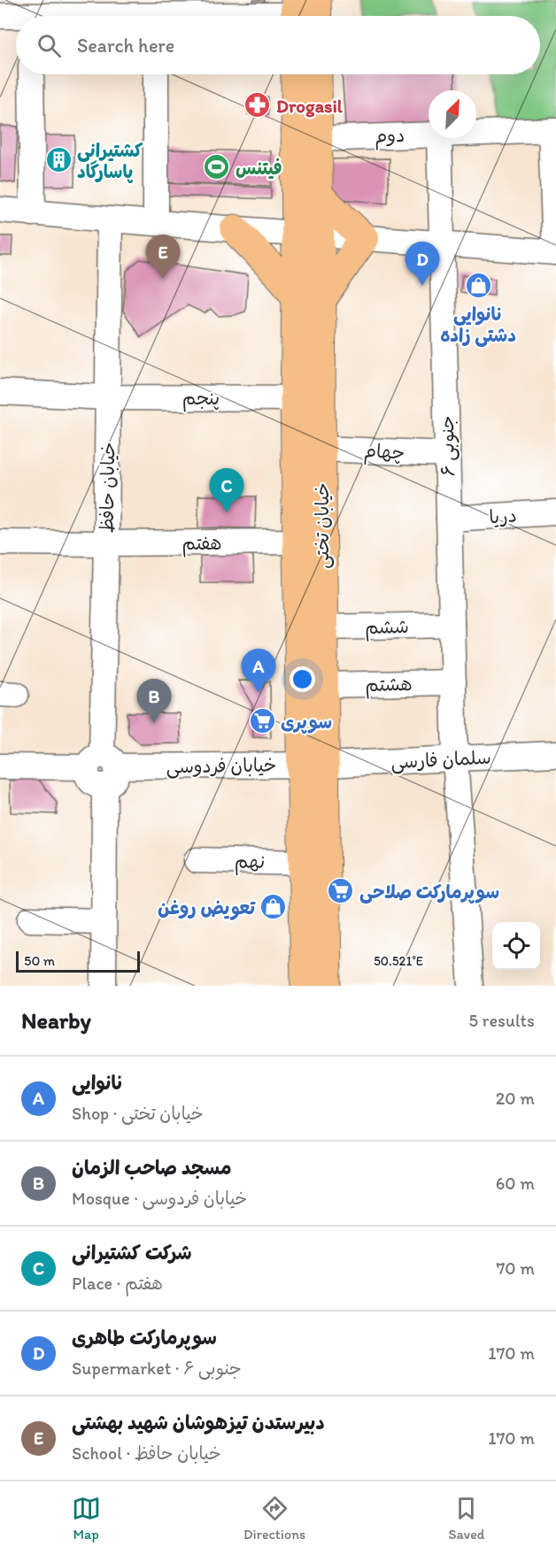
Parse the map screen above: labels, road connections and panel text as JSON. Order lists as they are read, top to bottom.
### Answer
{
  "streets": {
    "main road": ["خیابان تختی"],
    "street": [
      "دوم",
      "پنجم",
      "۶ جنوبی",
      "چهام",
      "خیابان حافظ",
      "دریا",
      "هفتم",
      "ششم",
      "هشتم",
      "سلمان فارسی",
      "خیابان فردوسی",
      "نهم"
    ]
  },
  "crossings": [
    ["دوم", "خیابان تختی"],
    ["پنجم", "خیابان حافظ"],
    ["پنجم", "خیابان تختی"],
    ["۶ جنوبی", "چهام"],
    ["۶ جنوبی", "دریا"],
    ["۶ جنوبی", "ششم"],
    ["۶ جنوبی", "هشتم"],
    ["۶ جنوبی", "سلمان فارسی"],
    ["چهام", "خیابان تختی"],
    ["خیابان حافظ", "هفتم"],
    ["خیابان حافظ", "خیابان فردوسی"],
    ["خیابان تختی", "هفتم"],
    ["خیابان تختی", "ششم"],
    ["خیابان تختی", "هشتم"],
    ["خیابان تختی", "سلمان فارسی"],
    ["خیابان تختی", "خیابان فردوسی"],
    ["خیابان تختی", "نهم"],
    ["سلمان فارسی", "خیابان فردوسی"]
  ],
  "places": {
    "pharmacy": ["Drogasil"],
    "building": ["کشتیرانی پاسارگاد"],
    "sports": ["فیتنس"],
    "shop": ["نانوایی دشتی زاده", "تعویض روغن"],
    "supermarket": ["سوپری", "سوپرمارکت صلاحی"]
  },
  "scale_bar": "50 m",
  "north": "top right",
  "page": {
    "search": "Search here",
    "pins": [
      "E",
      "D",
      "C",
      "A",
      "B"
    ],
    "scale": "50 m",
    "heading": ["Nearby", "5 results"],
    "list": [
      {
        "mark": "A",
        "name": "نانوایی",
        "note": "Shop · خیابان تختی",
        "value": "20 m"
      },
      {
        "mark": "B",
        "name": "مسجد صاحب الزمان",
        "note": "Mosque · خیابان فردوسی",
        "value": "60 m"
      },
      {
        "mark": "C",
        "name": "شرکت کشتیرانی",
        "note": "Place · هفتم",
        "value": "70 m"
      },
      {
        "mark": "D",
        "name": "سوپرمارکت طاهری",
        "note": "Supermarket · ۶ جنوبی",
        "value": "170 m"
      },
      {
        "mark": "E",
        "name": "دبیرستدن تیزهوشان شهید بهشتی",
        "note": "School · خیابان حافظ",
        "value": "170 m"
      }
    ],
    "nav": ["Map", "Directions", "Saved"]
  },
  "coordinates": ["50.521°E"]
}
